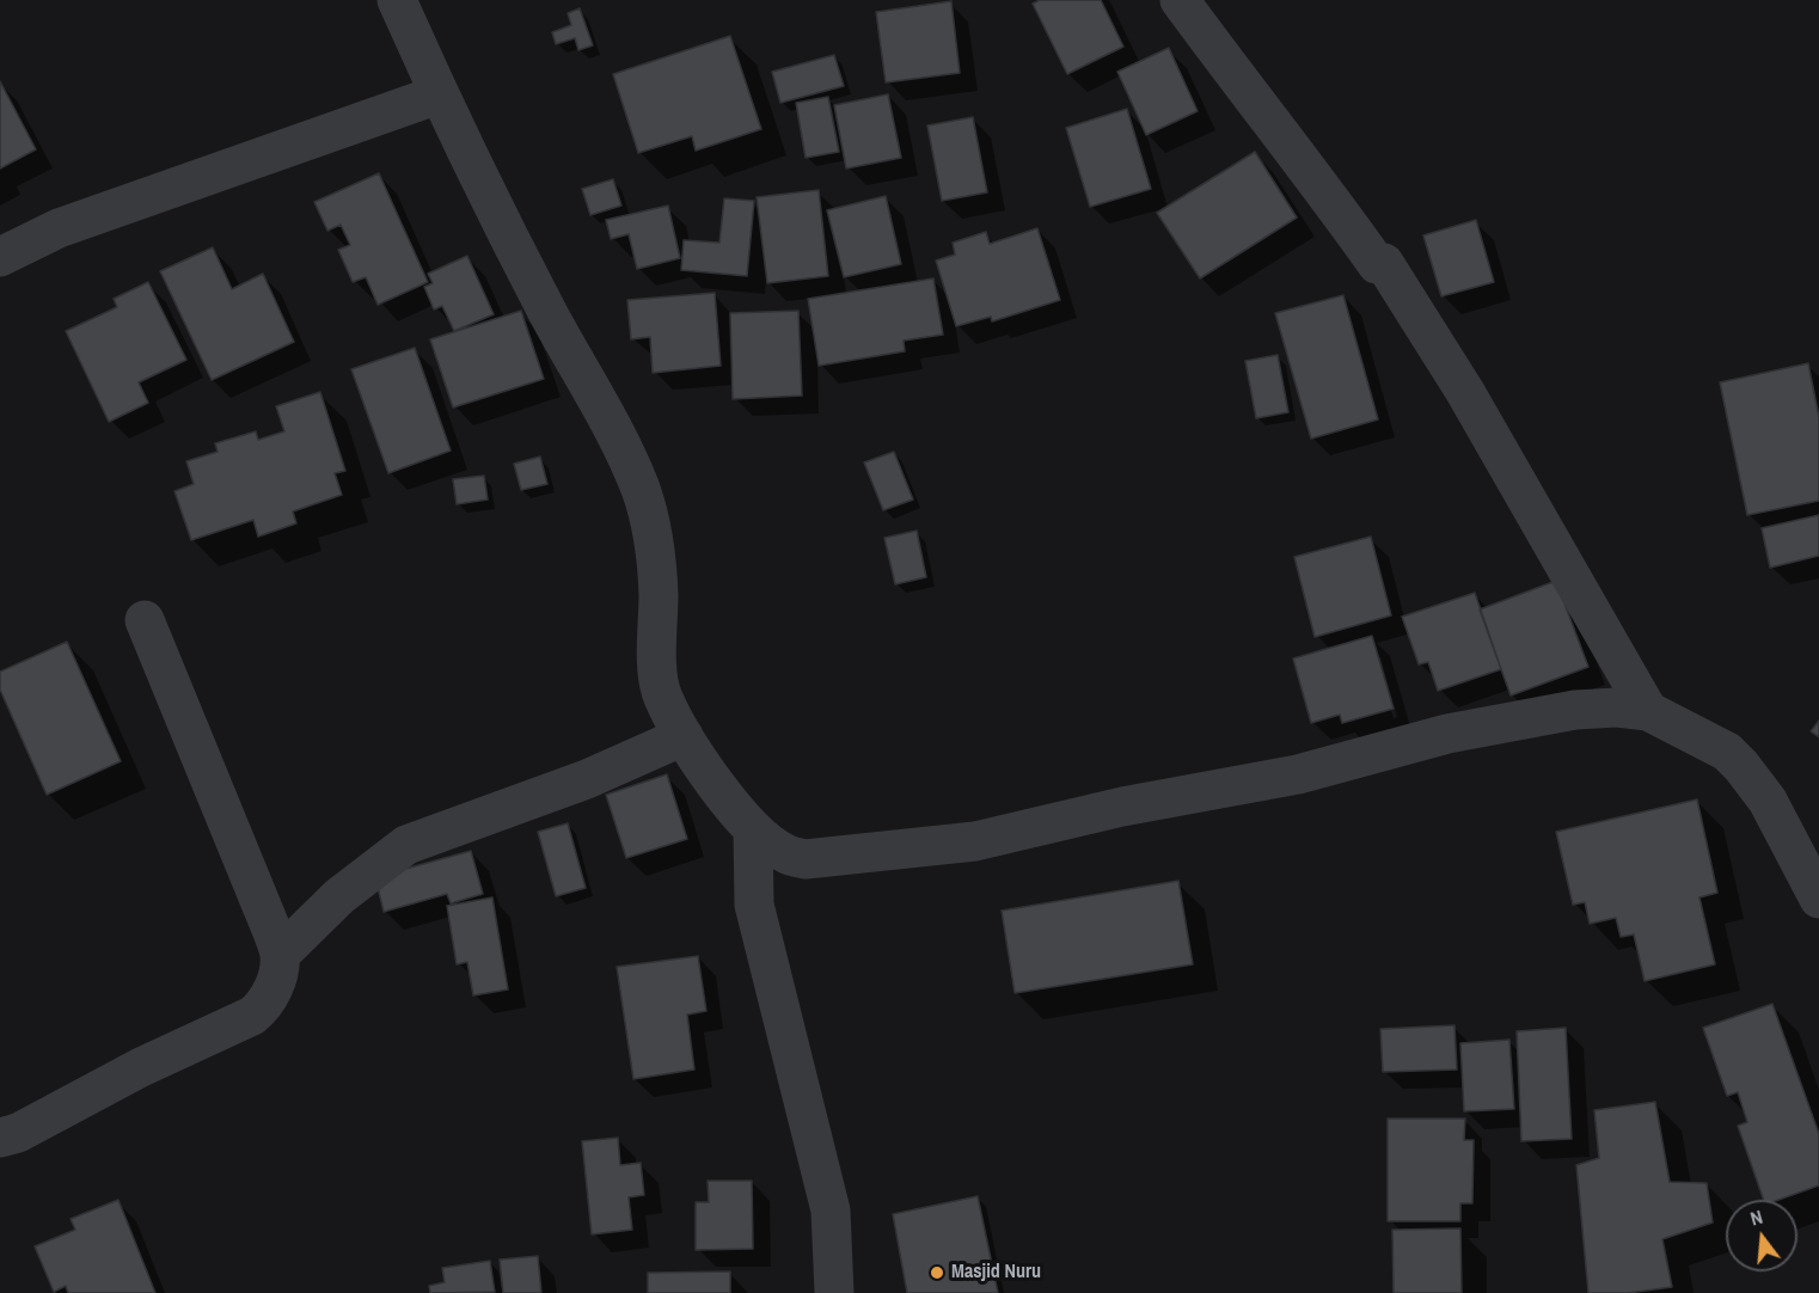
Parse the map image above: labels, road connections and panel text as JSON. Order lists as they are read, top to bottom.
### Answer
{
  "places": ["Masjid Nuru"],
  "north": "top"
}
